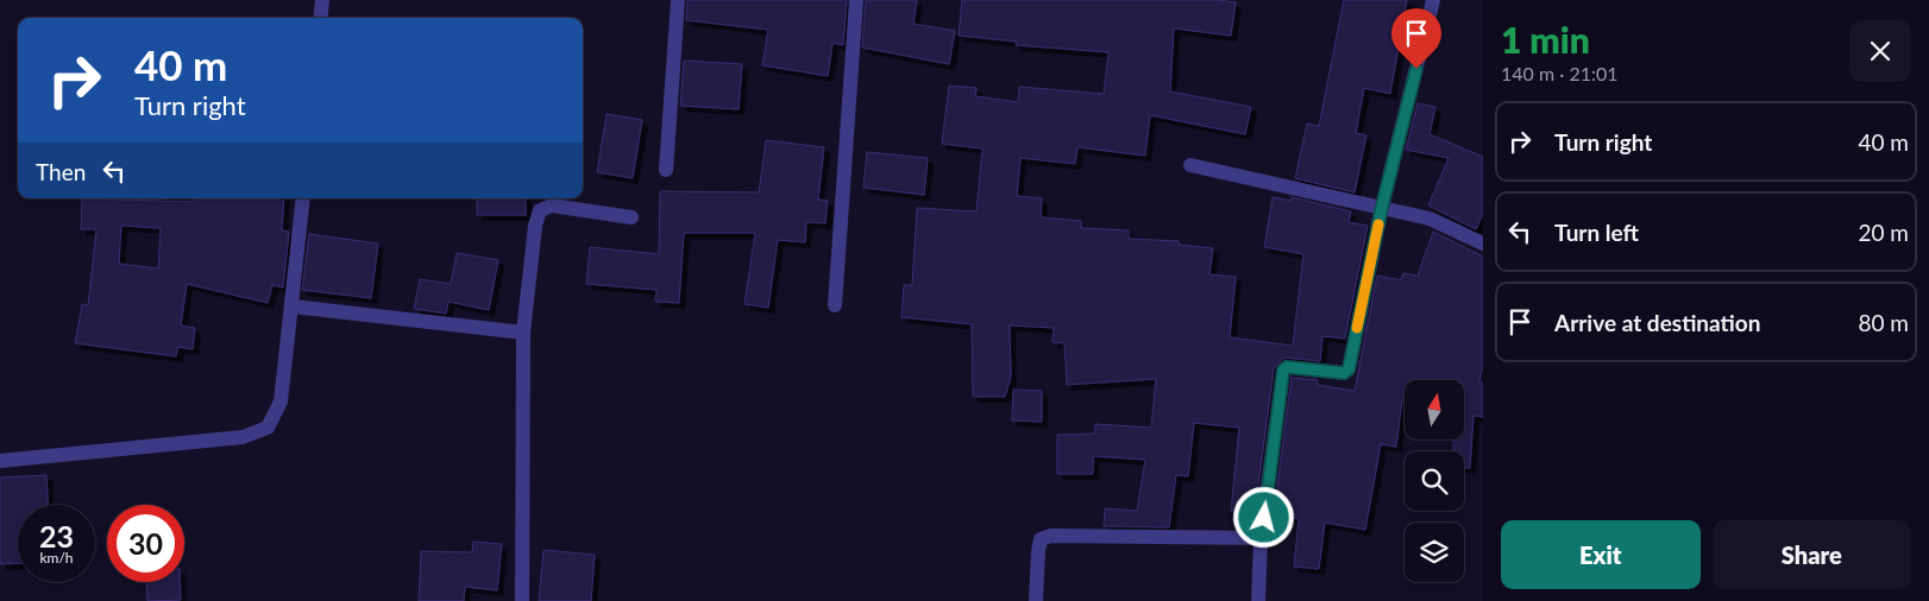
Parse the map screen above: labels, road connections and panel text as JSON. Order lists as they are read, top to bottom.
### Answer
{
  "north": "top",
  "page": {
    "heading": ["1 min", "140 m · 21:01"],
    "turn": ["40 m", "Turn right"],
    "list": [
      {
        "name": "Turn right",
        "value": "40 m"
      },
      {
        "name": "Turn left",
        "value": "20 m"
      },
      {
        "name": "Arrive at destination",
        "value": "80 m"
      }
    ],
    "then": "Then",
    "speed": "23 km/h",
    "limit": "30",
    "buttons": ["Exit", "Share"]
  }
}
